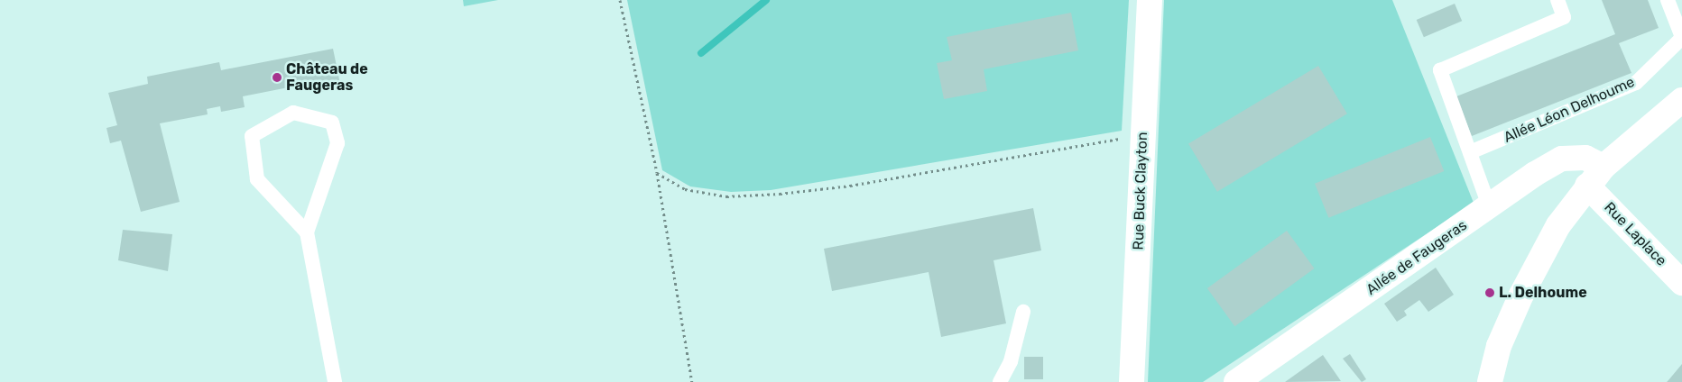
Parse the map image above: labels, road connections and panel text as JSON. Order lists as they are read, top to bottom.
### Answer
{
  "streets": {
    "street": ["Rue Buck Clayton", "Rue Laplace", "Allée de Faugeras"],
    "lane": ["Allée Léon Delhoume"]
  },
  "places": ["Château de Faugeras", "L. Delhoume"]
}
